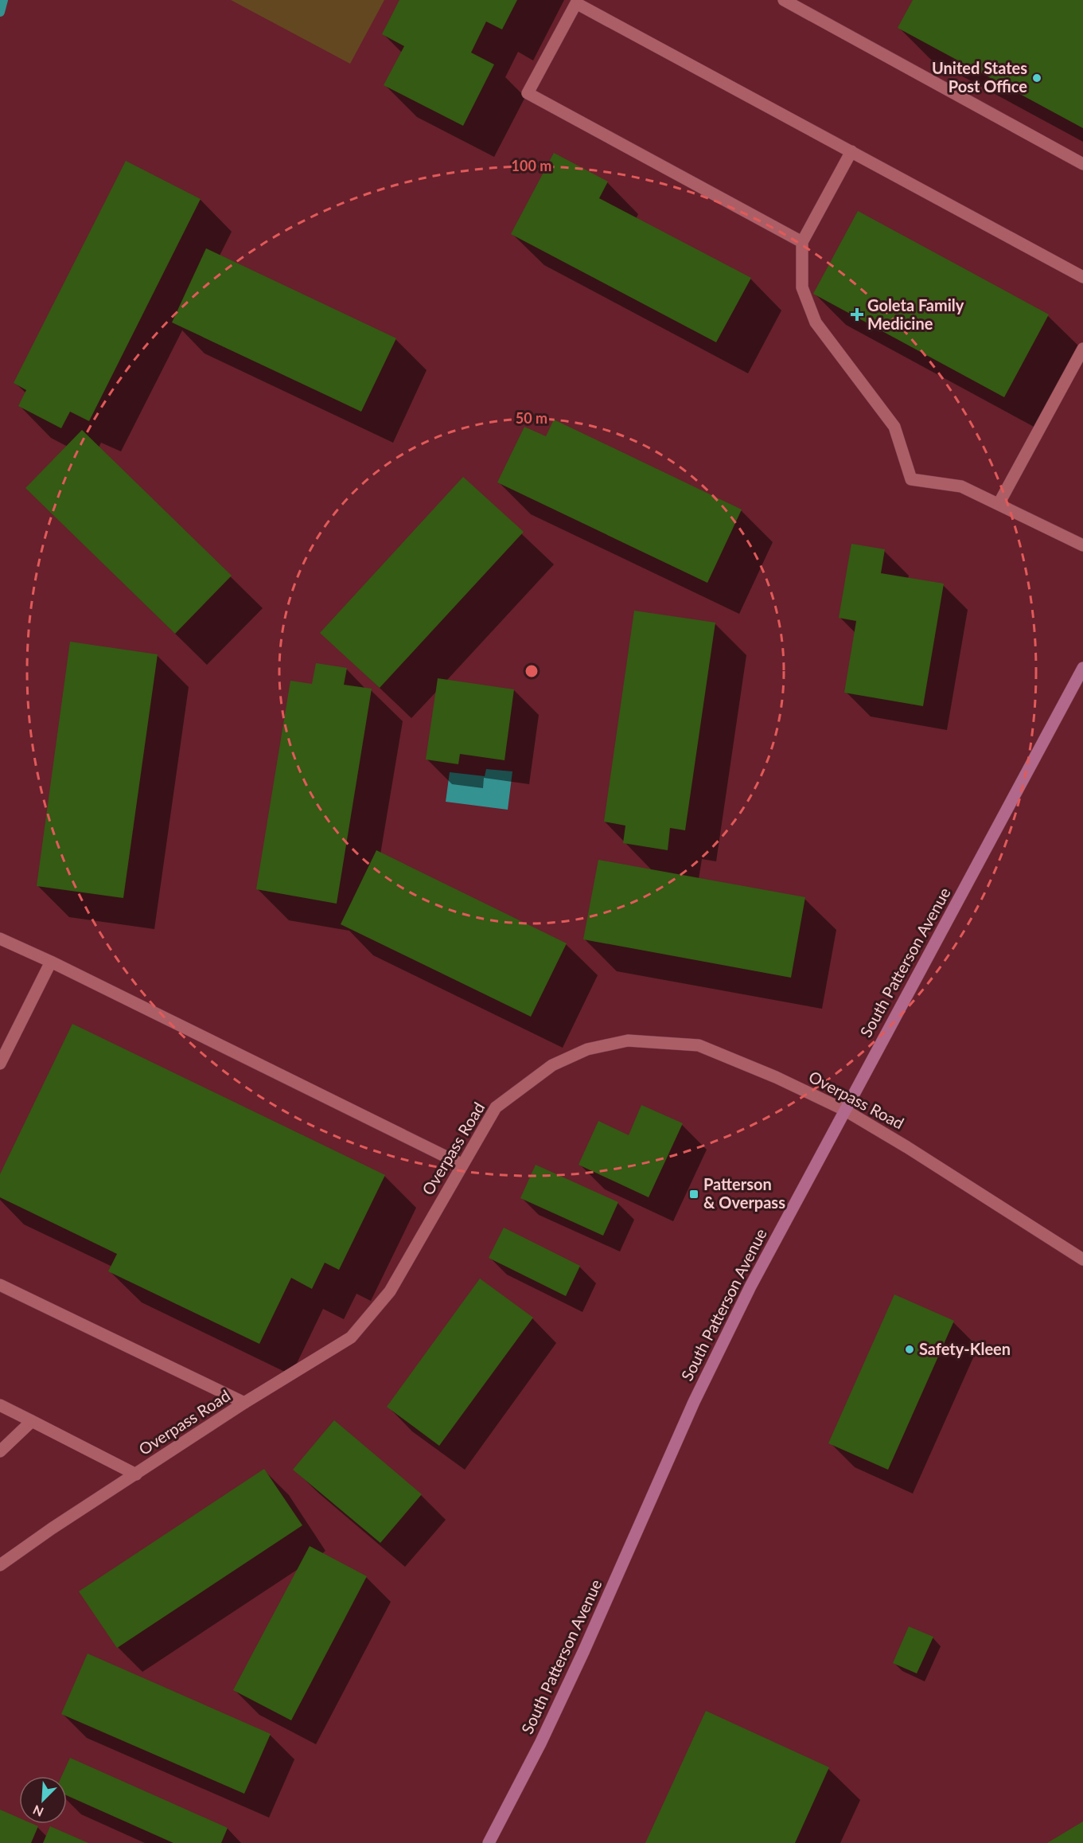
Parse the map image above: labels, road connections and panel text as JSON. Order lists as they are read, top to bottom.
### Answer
{
  "streets": {
    "main road": ["South Patterson Avenue"],
    "street": ["Overpass Road"]
  },
  "crossings": [
    ["South Patterson Avenue", "Overpass Road"]
  ],
  "places": {
    "other": ["United States Post Office", "Safety-Kleen"],
    "health": ["Goleta Family Medicine"],
    "transit": ["Patterson & Overpass"]
  },
  "north": "bottom left",
  "rings": ["100 m", "50 m"]
}
